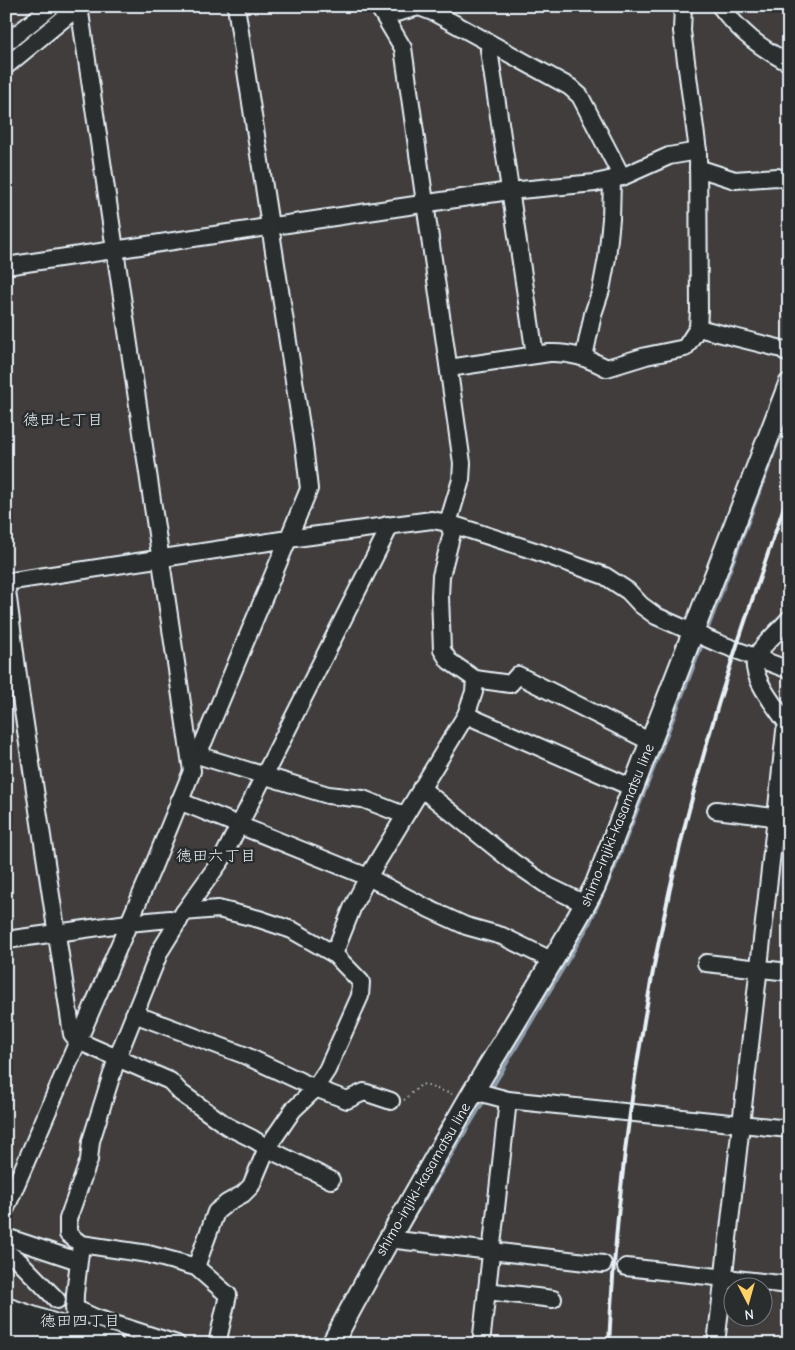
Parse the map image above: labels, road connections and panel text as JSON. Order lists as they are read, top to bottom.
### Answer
{
  "streets": {
    "main road": ["shimo-injiki-kasamatsu line"]
  },
  "districts": ["徳田七丁目", "徳田六丁目", "徳田四丁目"],
  "north": "bottom"
}
